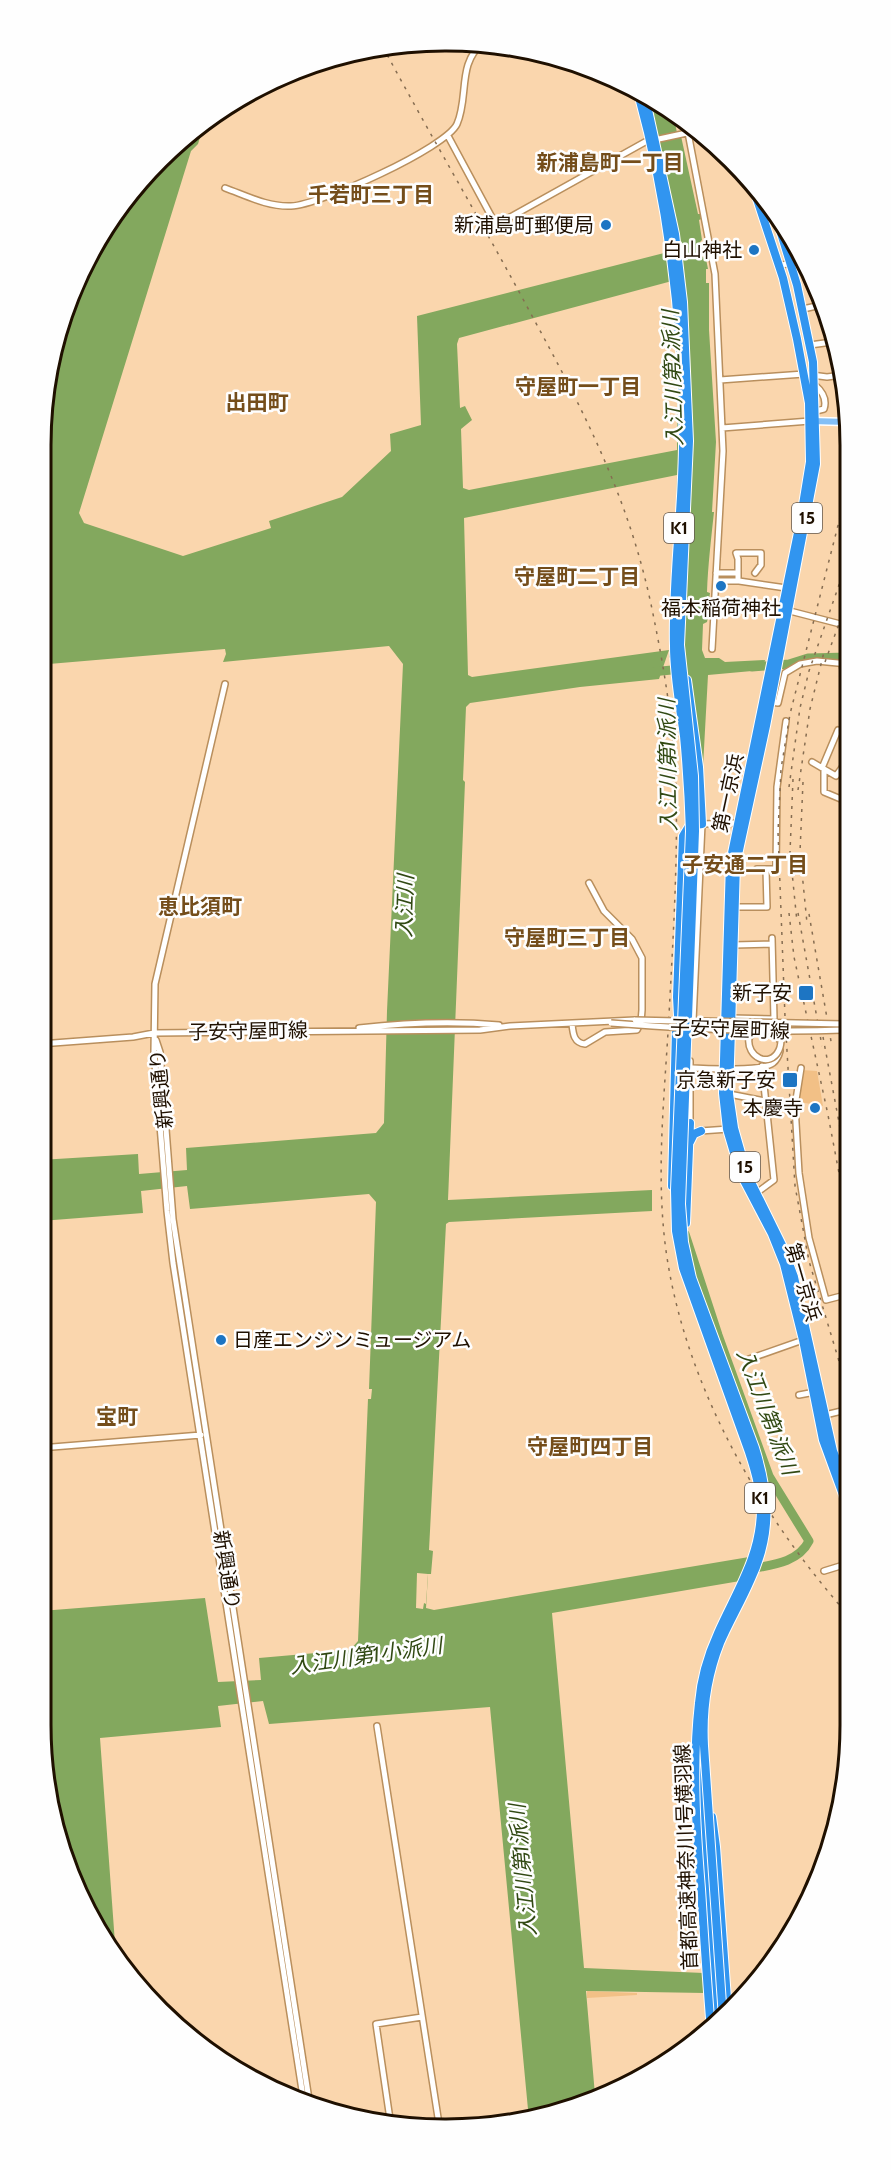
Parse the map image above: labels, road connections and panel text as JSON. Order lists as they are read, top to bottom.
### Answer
{
  "streets": {
    "highway": [
      "15",
      "K1",
      "第一京浜",
      "首都高速神奈川1号横羽線"
    ],
    "street": ["子安守屋町線", "新興通り"]
  },
  "crossings": [
    ["子安守屋町線", "新興通り"]
  ],
  "districts": [
    "新浦島町一丁目",
    "千若町三丁目",
    "守屋町一丁目",
    "出田町",
    "守屋町二丁目",
    "子安通二丁目",
    "恵比須町",
    "守屋町三丁目",
    "宝町",
    "守屋町四丁目"
  ],
  "water": [
    "入江川第2派川",
    "入江川第1派川",
    "入江川",
    "入江川第1小派川"
  ],
  "places": {
    "other": [
      "新浦島町郵便局",
      "白山神社",
      "福本稲荷神社",
      "本慶寺",
      "日産エンジンミュージアム"
    ],
    "transit": ["新子安", "京急新子安"]
  }
}
